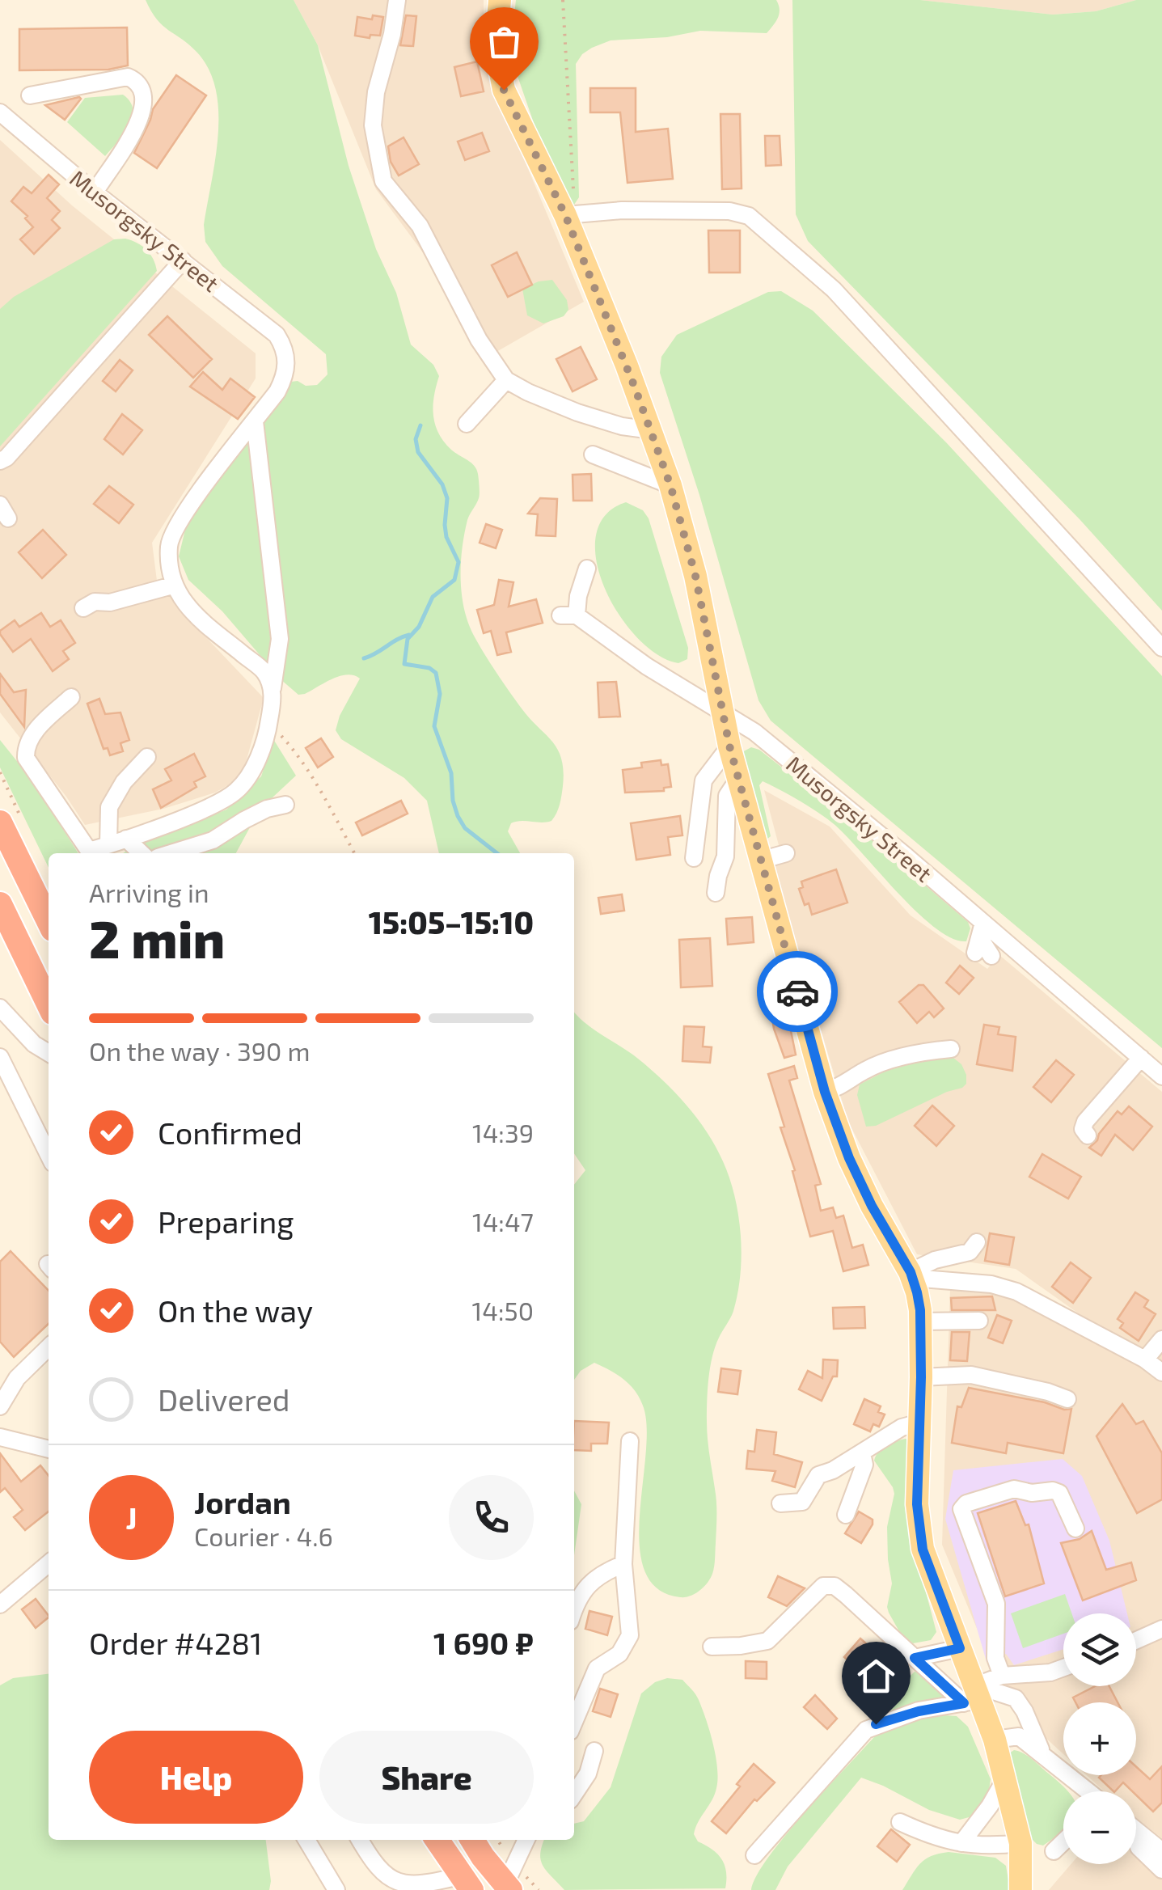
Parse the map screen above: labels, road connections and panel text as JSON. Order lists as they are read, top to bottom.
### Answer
{
  "streets": {
    "street": ["Musorgsky Street"]
  },
  "page": {
    "heading": ["2 min", "Arriving in", "15:05–15:10"],
    "panel": [
      "Jordan",
      "Courier · 4.6",
      "Order #4281",
      "1 690 ₽"
    ],
    "bar": "On the way · 390 m",
    "list": [
      ["Confirmed", "14:39"],
      ["Preparing", "14:47"],
      ["On the way", "14:50"],
      "Delivered"
    ],
    "round": "J",
    "map_buttons": ["+", "−"],
    "buttons": ["Help", "Share"]
  }
}
